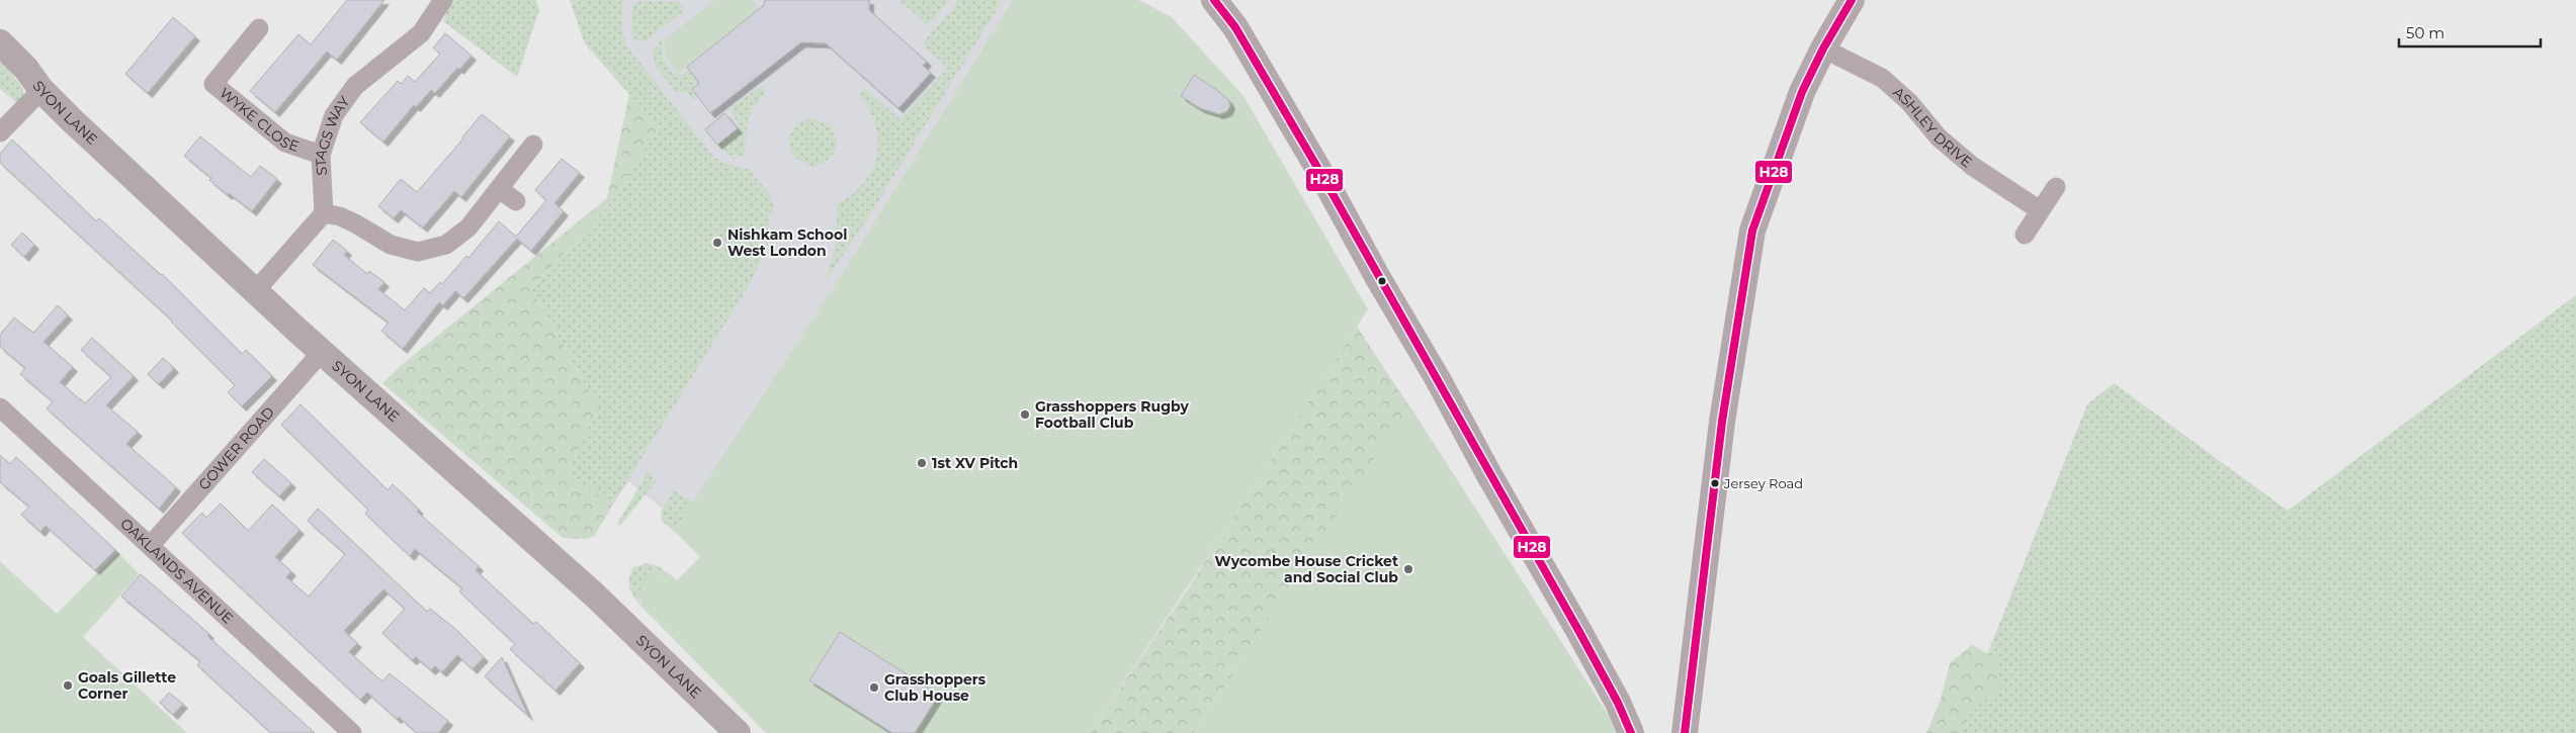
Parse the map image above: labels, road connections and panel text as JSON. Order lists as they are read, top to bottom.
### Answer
{
  "streets": {
    "street": [
      "SYON LANE",
      "WYKE CLOSE",
      "ASHLEY DRIVE",
      "STAGS WAY",
      "GOWER ROAD",
      "OAKLANDS AVENUE"
    ]
  },
  "crossings": [
    ["SYON LANE", "GOWER ROAD"],
    ["WYKE CLOSE", "STAGS WAY"],
    ["GOWER ROAD", "OAKLANDS AVENUE"]
  ],
  "places": [
    "Nishkam School West London",
    "Grasshoppers Rugby Football Club",
    "1st XV Pitch",
    "Jersey Road",
    "Wycombe House Cricket and Social Club",
    "Goals Gillette Corner",
    "Grasshoppers Club House"
  ],
  "lines": ["transit line H28"],
  "scale_bar": "50 m"
}
